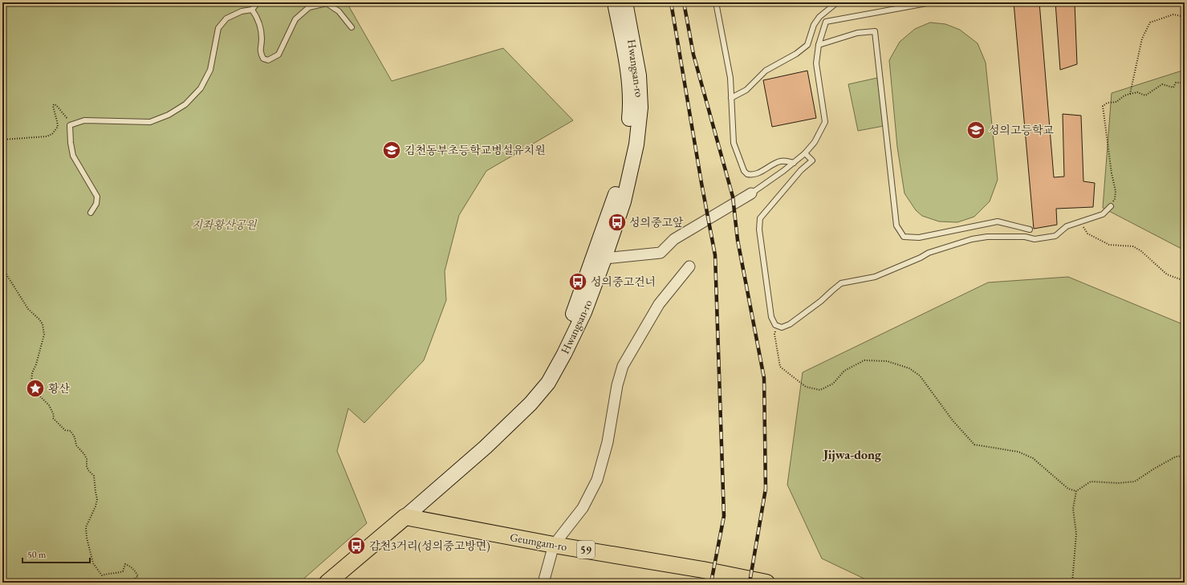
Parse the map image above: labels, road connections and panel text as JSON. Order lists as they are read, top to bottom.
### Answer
{
  "streets": {
    "main road": ["Hwangsan-ro", "Geumgam-ro", "59"]
  },
  "crossings": [
    ["Hwangsan-ro", "Geumgam-ro"]
  ],
  "districts": ["Jijwa-dong"],
  "parks": ["지좌황산공원"],
  "places": {
    "school or university": ["성의고등학교", "김천동부초등학교병설유치원"],
    "bus stop": ["성의중고앞", "성의중고건너", "감천3거리(성의중고방면)"],
    "place": ["황산"]
  },
  "scale_bar": "50 m"
}
